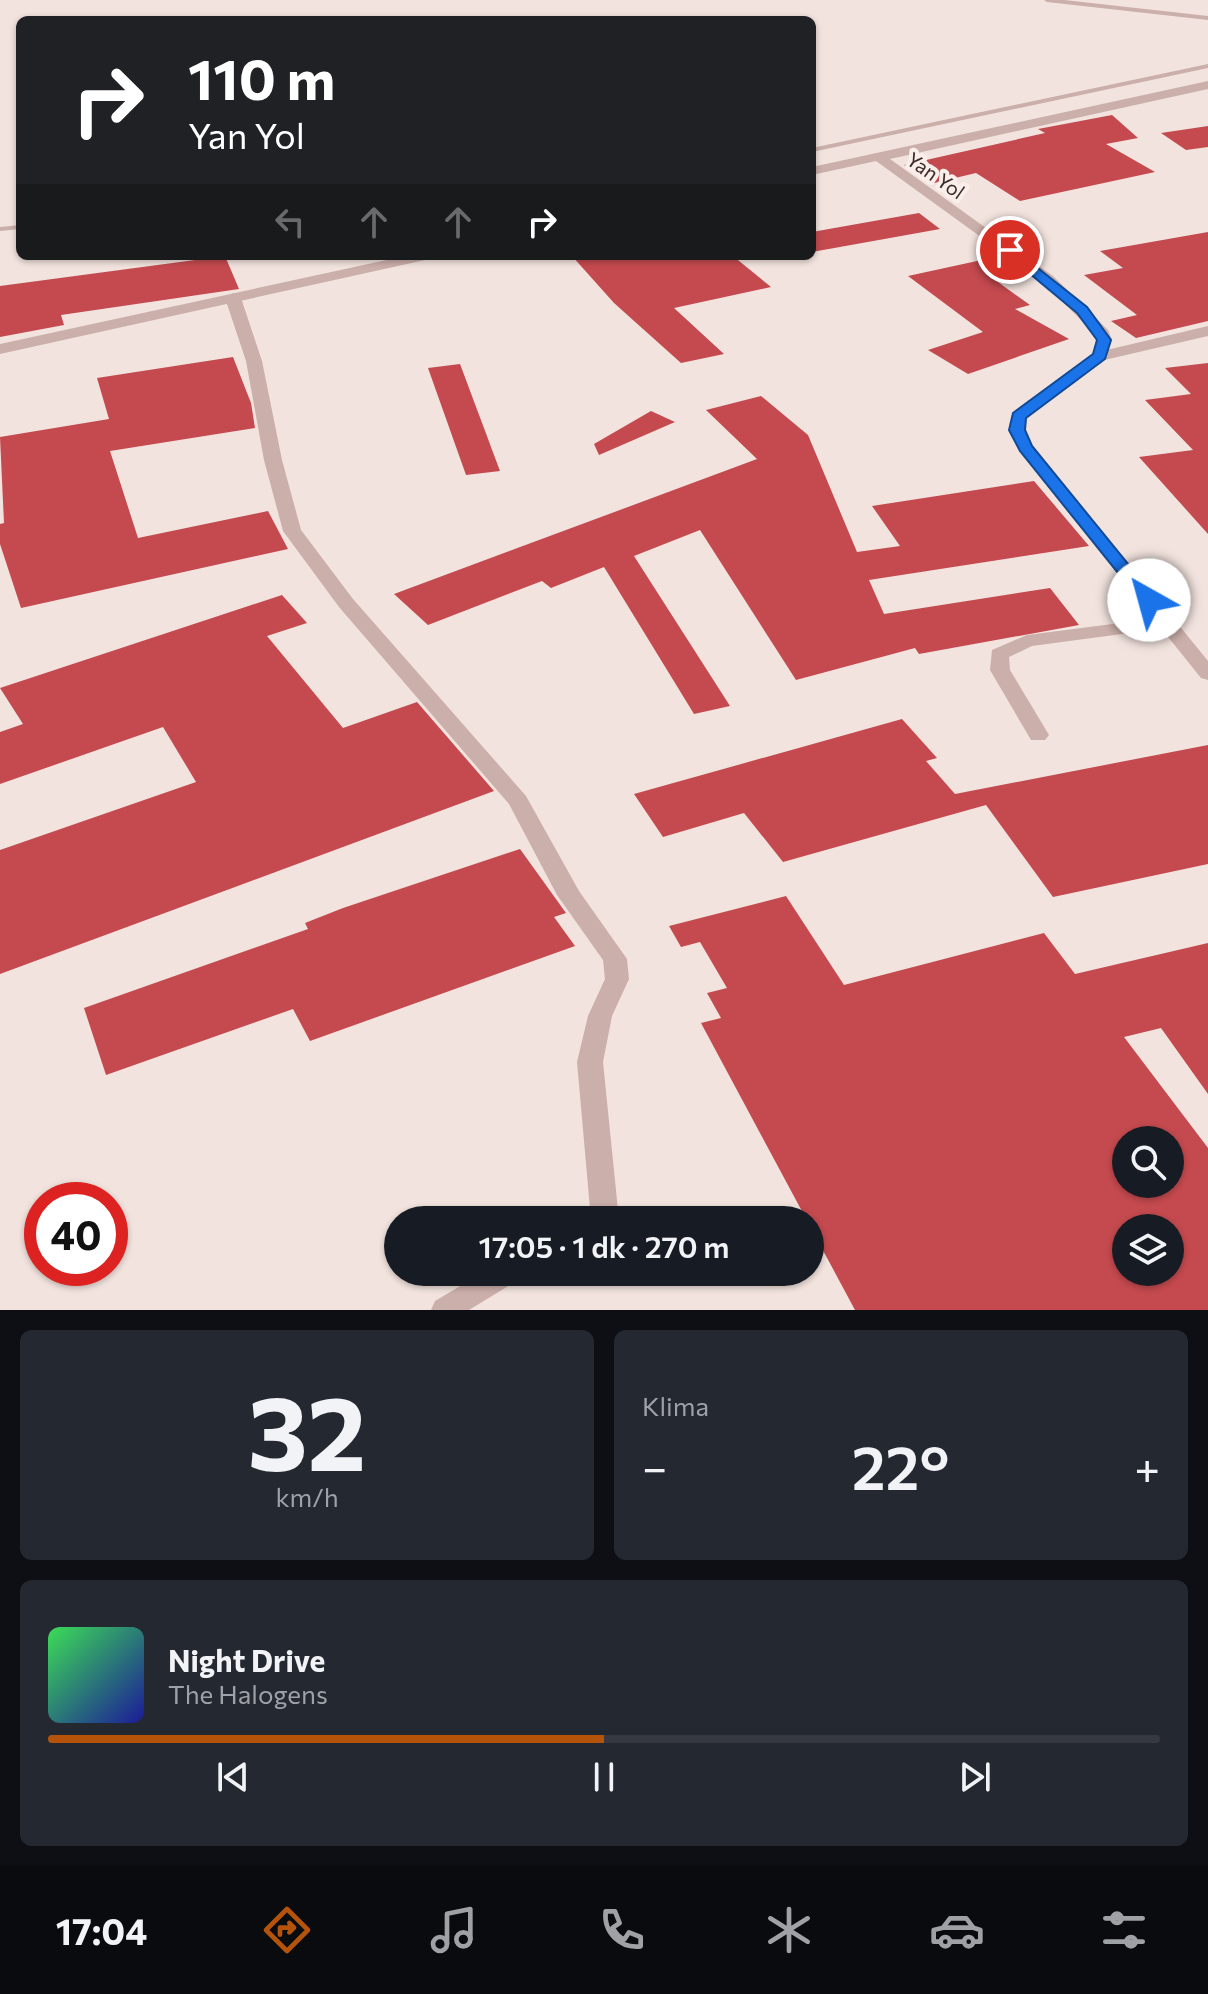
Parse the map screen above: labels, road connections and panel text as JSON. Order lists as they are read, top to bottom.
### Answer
{
  "streets": {
    "street": ["Yan Yol"]
  },
  "page": {
    "turn": ["110 m", "Yan Yol"],
    "limit": "40",
    "trip": "17:05 · 1 dk · 270 m",
    "tile": [
      ["32", "km/h"],
      "Klima"
    ],
    "heat": ["−", "22°", "+"],
    "song": ["Night Drive", "The Halogens"],
    "tabs": "17:04"
  }
}
